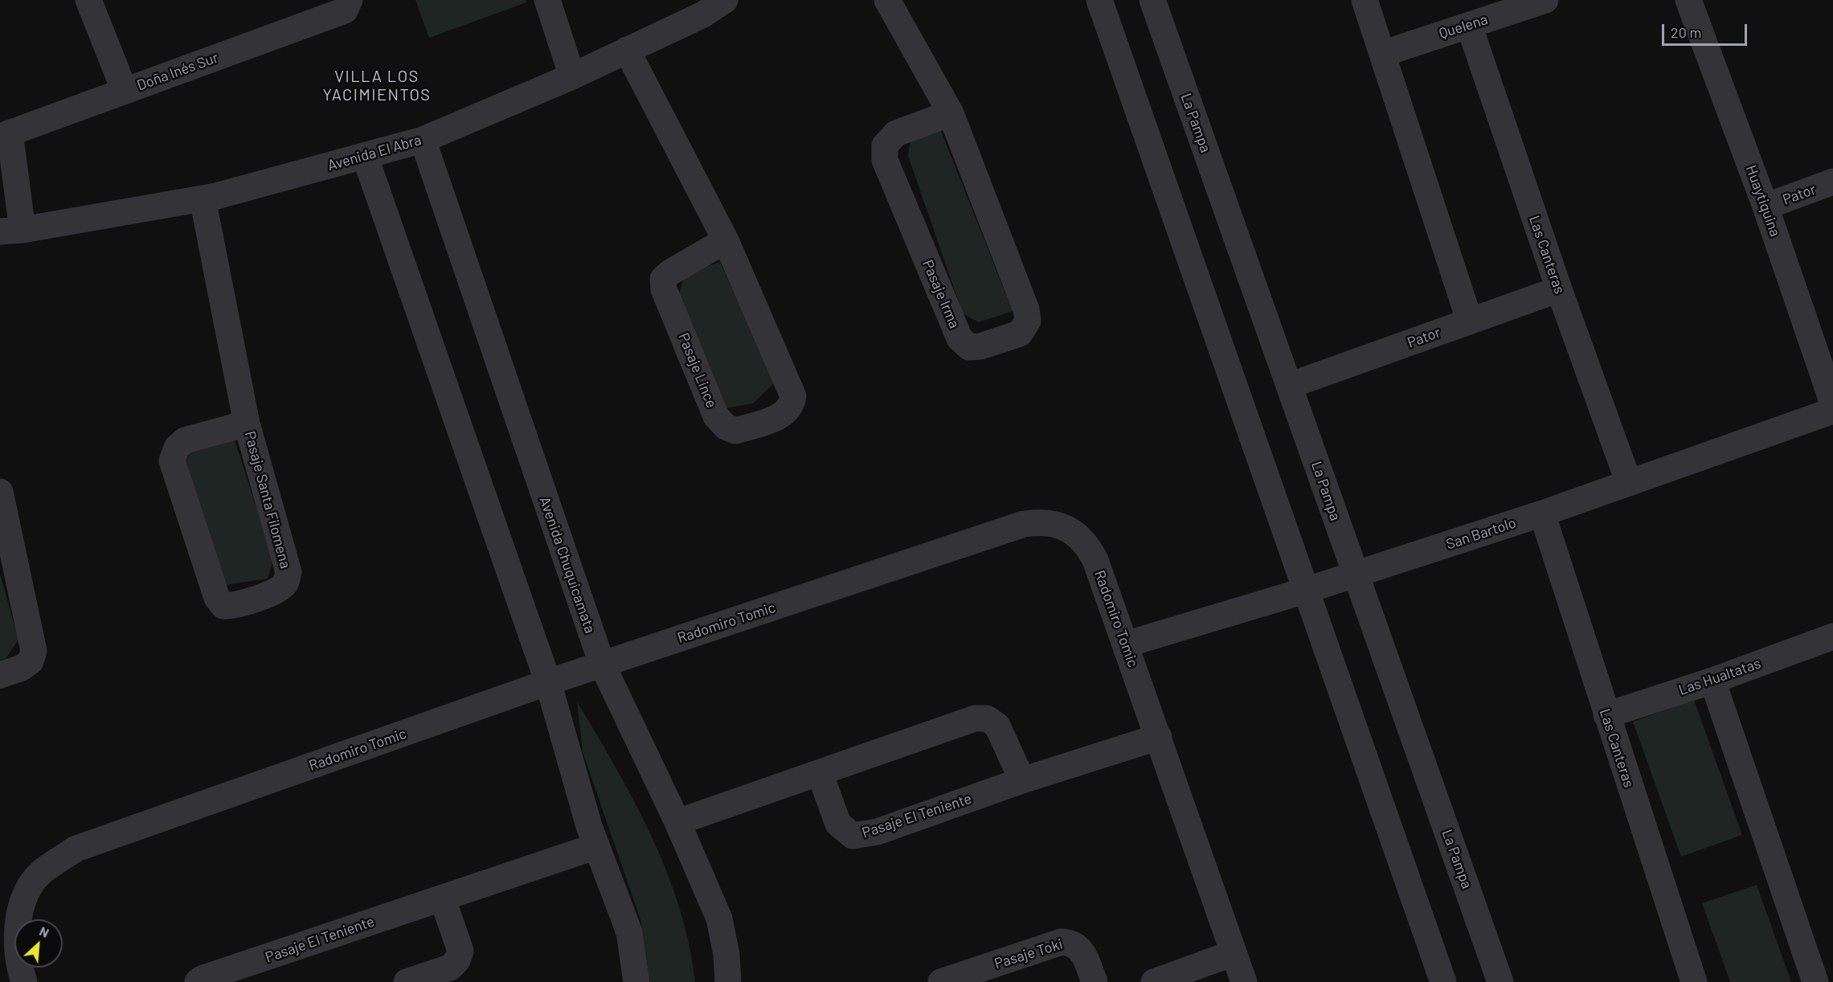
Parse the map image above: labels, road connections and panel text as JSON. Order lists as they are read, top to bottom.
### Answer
{
  "streets": {
    "street": [
      "Quelena",
      "Doña Inés Sur",
      "La Pampa",
      "Avenida El Abra",
      "Pator",
      "Huaytiquina",
      "Las Canteras",
      "Pasaje Irma",
      "Pasaje Lince",
      "Pasaje Santa Filomena",
      "San Bartolo",
      "Avenida Chuquicamata",
      "Radomiro Tomic",
      "Las Hualtatas",
      "Pasaje El Teniente",
      "Pasaje Toki"
    ]
  },
  "crossings": [
    ["Quelena", "Las Canteras"],
    ["Doña Inés Sur", "Avenida El Abra"],
    ["La Pampa", "Pator"],
    ["La Pampa", "San Bartolo"],
    ["Avenida El Abra", "Pasaje Lince"],
    ["Avenida El Abra", "Pasaje Santa Filomena"],
    ["Avenida El Abra", "Avenida Chuquicamata"],
    ["Pator", "Huaytiquina"],
    ["Pator", "Las Canteras"],
    ["Las Canteras", "San Bartolo"],
    ["Las Canteras", "Las Hualtatas"],
    ["San Bartolo", "Radomiro Tomic"],
    ["Avenida Chuquicamata", "Radomiro Tomic"],
    ["Radomiro Tomic", "Pasaje El Teniente"]
  ],
  "districts": ["VILLA LOS YACIMIENTOS"],
  "scale_bar": "20 m",
  "north": "top right"
}
